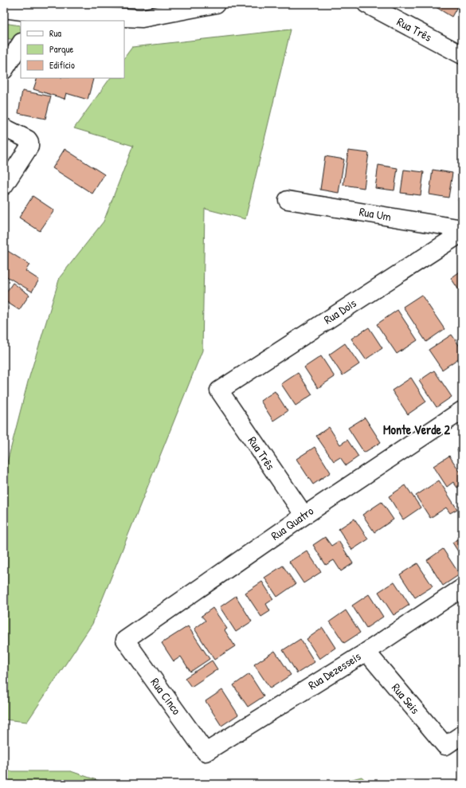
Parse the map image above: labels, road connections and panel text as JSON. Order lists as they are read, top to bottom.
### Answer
{
  "streets": {
    "street": [
      "Rua Três",
      "Rua Um",
      "Rua Dois",
      "Rua Quatro",
      "Rua Dezesseis",
      "Rua Cinco",
      "Rua Seis"
    ]
  },
  "crossings": [
    ["Rua Três", "Rua Dois"],
    ["Rua Três", "Rua Quatro"],
    ["Rua Quatro", "Rua Cinco"],
    ["Rua Dezesseis", "Rua Cinco"],
    ["Rua Dezesseis", "Rua Seis"]
  ],
  "districts": ["Monte Verde 2"],
  "legend": ["Rua", "Parque", "Edifício"]
}
